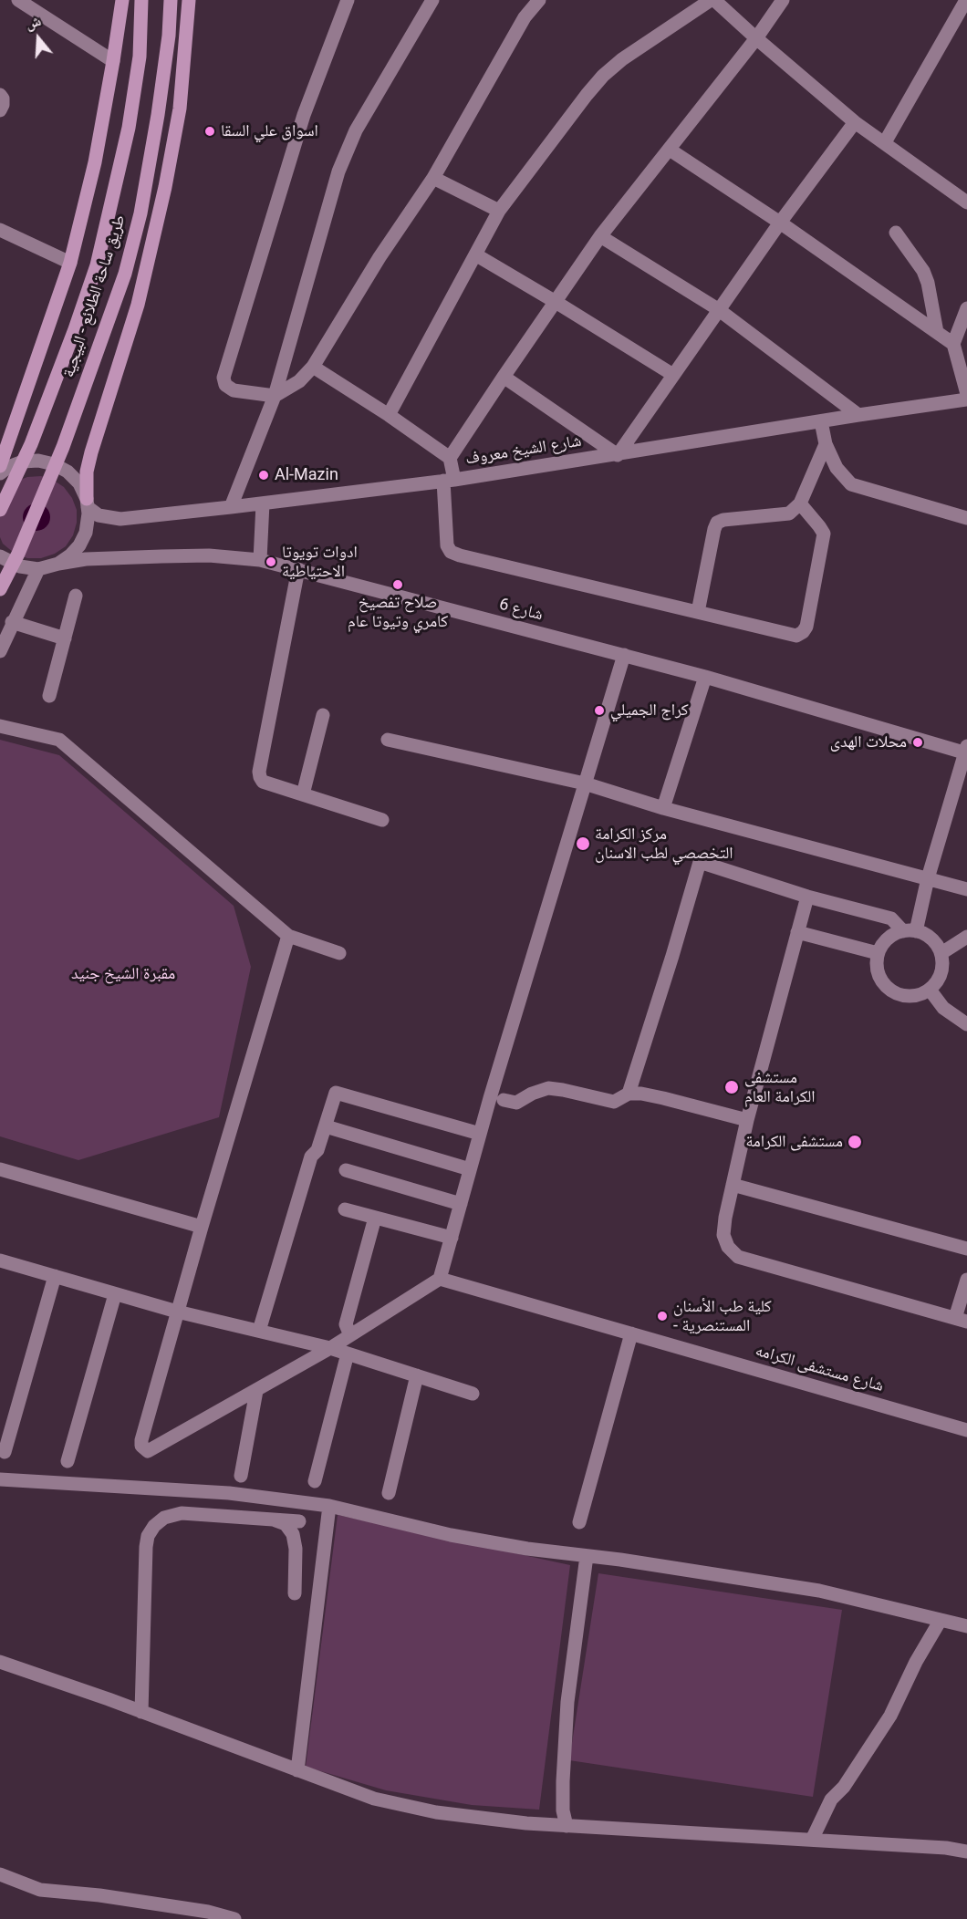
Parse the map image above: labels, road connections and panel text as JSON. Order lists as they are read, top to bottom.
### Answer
{
  "streets": {
    "main road": ["طريق ساحة الطلائع - البيجية"],
    "street": ["شارع الشيخ معروف", "شارع 6", "شارع مستشفى الكرامه"]
  },
  "parks": ["مقبرة الشيخ جنيد"],
  "places": [
    "اسواق علي السقا",
    "Al-Mazin",
    "ادوات تويوتا الاحتياطية",
    "صلاح تفصيخ كامري وتيوتا عام",
    "كراج الجميلي",
    "محلات الهدى",
    "مركز الكرامة التخصصي لطب الاسنان",
    "مستشفى الكرامة العام",
    "مستشفى الكرامة",
    "كلية طب الأسنان - المستنصرية"
  ],
  "north": "top"
}
